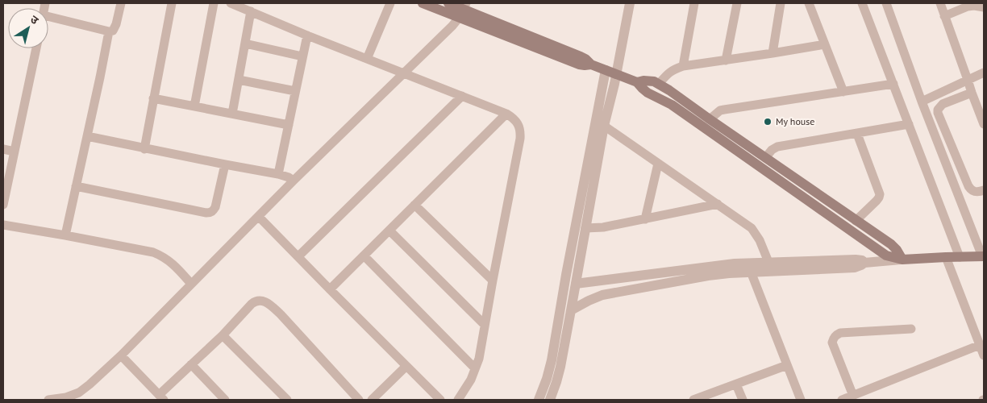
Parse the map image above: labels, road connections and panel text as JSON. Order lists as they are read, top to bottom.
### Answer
{
  "places": ["My house"],
  "north": "top right"
}
